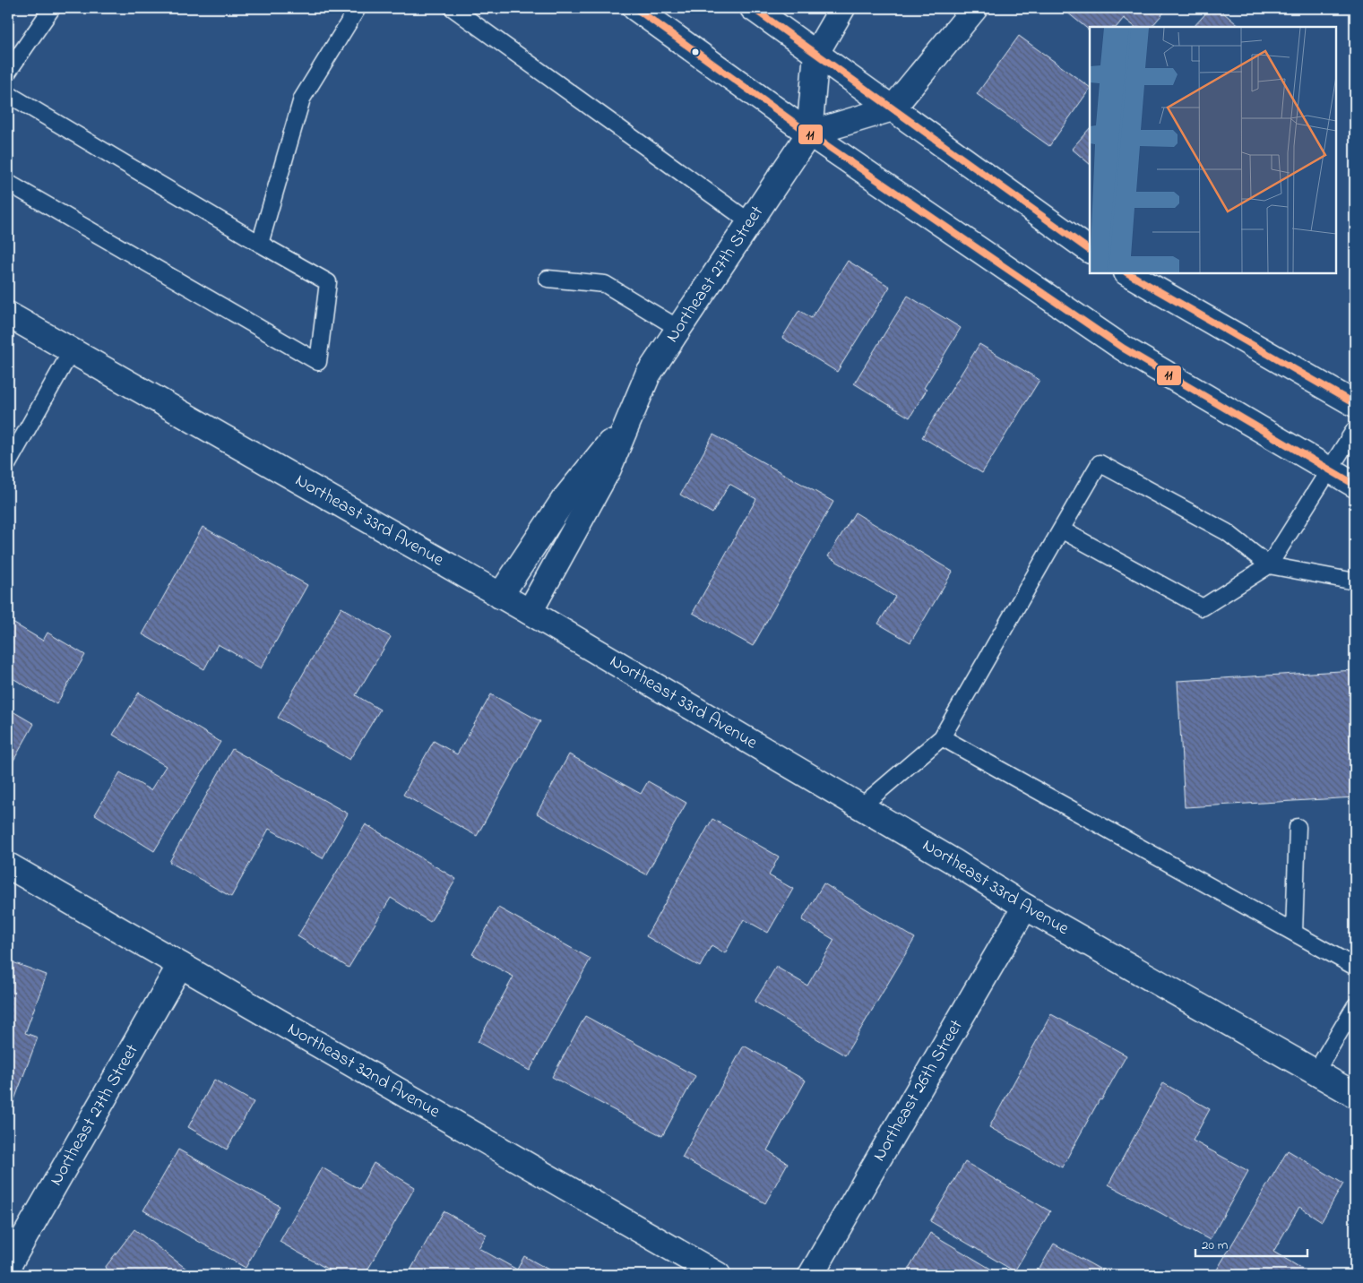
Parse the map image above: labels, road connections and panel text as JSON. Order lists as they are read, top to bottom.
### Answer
{
  "streets": {
    "street": [
      "Northeast 27th Street",
      "Northeast 33rd Avenue",
      "Northeast 32nd Avenue",
      "Northeast 26th Street"
    ]
  },
  "crossings": [
    ["Northeast 27th Street", "Northeast 33rd Avenue"],
    ["Northeast 27th Street", "Northeast 32nd Avenue"],
    ["Northeast 33rd Avenue", "Northeast 26th Street"]
  ],
  "lines": ["transit line 11"],
  "scale_bar": "20 m"
}
